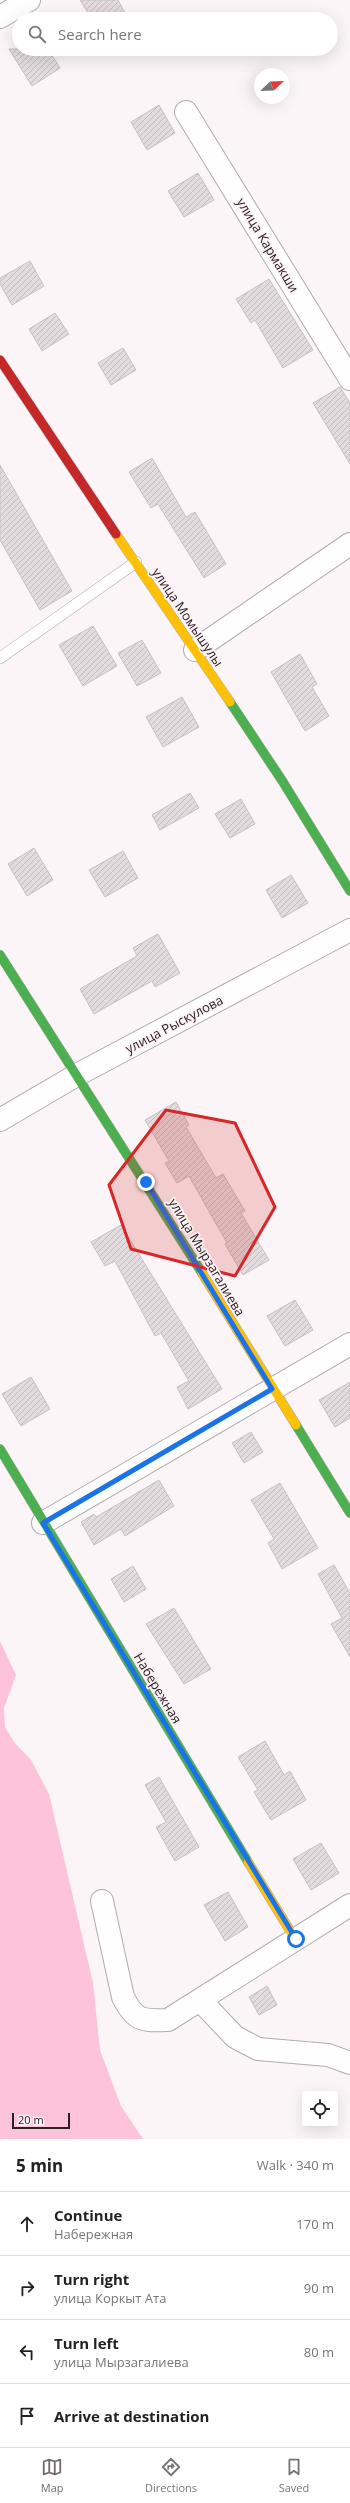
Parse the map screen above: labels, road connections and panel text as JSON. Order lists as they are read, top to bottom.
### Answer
{
  "streets": {
    "street": [
      "улица Кармакши",
      "улица Момышулы",
      "улица Рыскулова",
      "улица Мырзагалиева",
      "Набережная"
    ]
  },
  "crossings": [
    ["улица Рыскулова", "улица Мырзагалиева"]
  ],
  "scale_bar": "20 m",
  "north": "top right",
  "page": {
    "search": "Search here",
    "scale": "20 m",
    "heading": ["5 min", "Walk · 340 m"],
    "list": [
      ["Continue", "Набережная", "170 m"],
      ["Turn right", "улица Коркыт Ата", "90 m"],
      ["Turn left", "улица Мырзагалиева", "80 m"],
      "Arrive at destination"
    ],
    "nav": ["Map", "Directions", "Saved"]
  }
}
